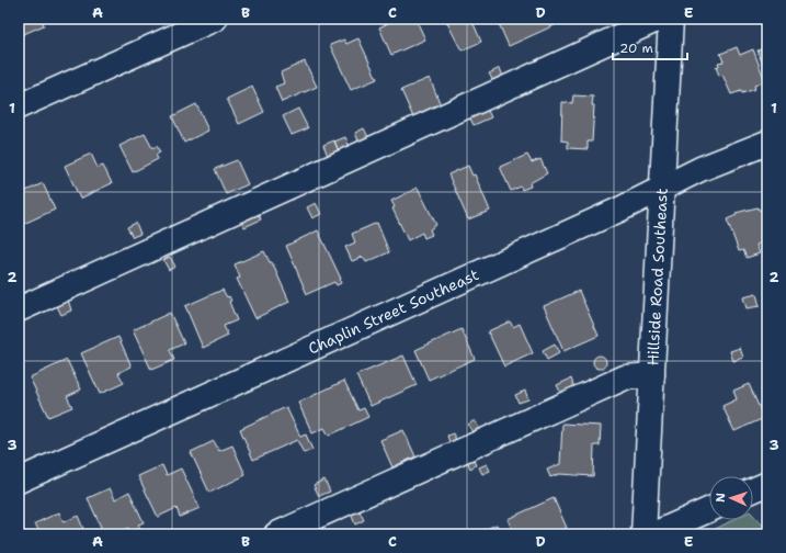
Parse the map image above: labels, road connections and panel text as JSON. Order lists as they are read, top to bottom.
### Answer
{
  "streets": {
    "street": ["Hillside Road Southeast", "Chaplin Street Southeast"]
  },
  "crossings": [
    ["Hillside Road Southeast", "Chaplin Street Southeast"]
  ],
  "scale_bar": "20 m",
  "north": "left",
  "grid": {
    "columns": [
      "A",
      "B",
      "C",
      "D",
      "E"
    ],
    "rows": ["1", "2", "3"]
  }
}
